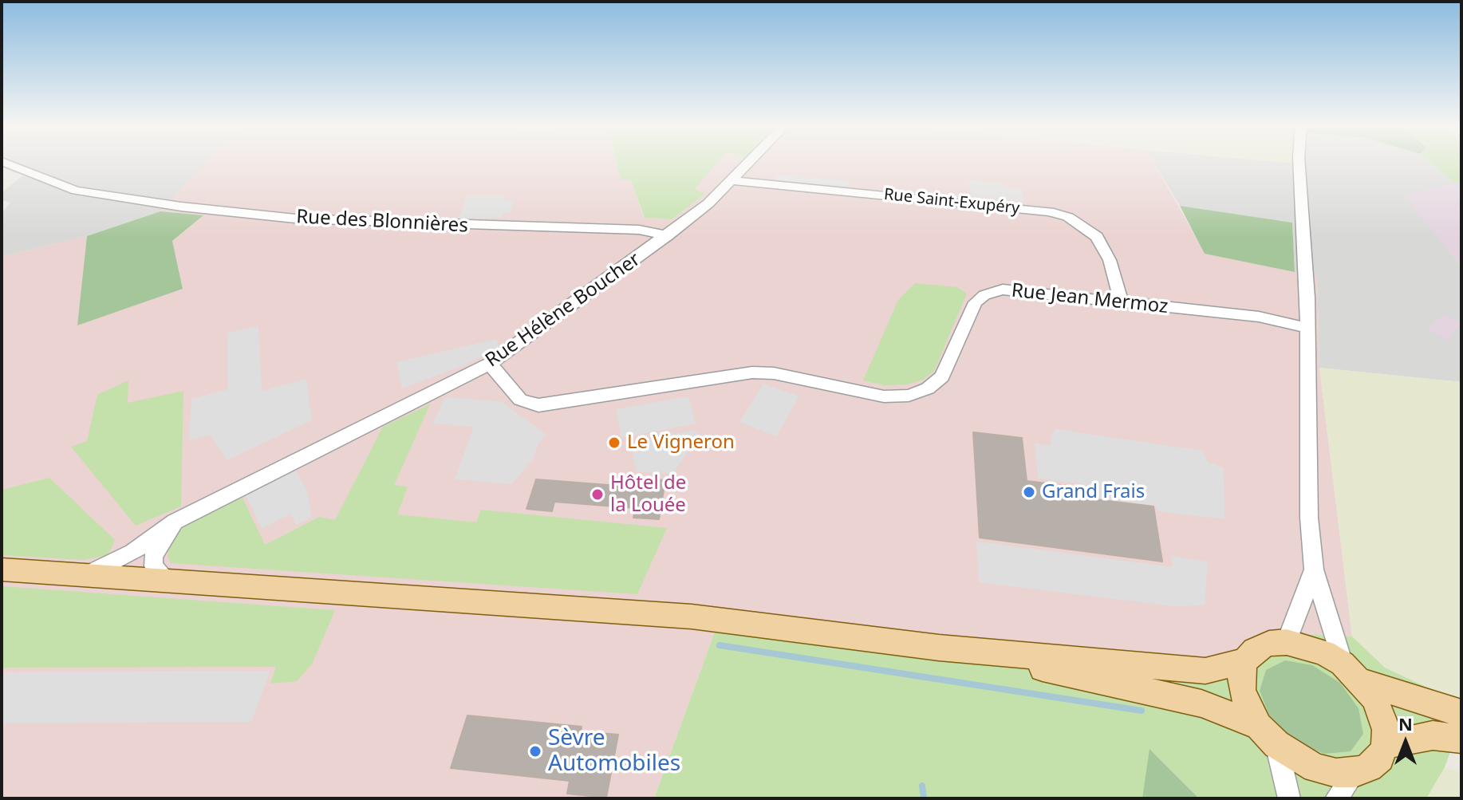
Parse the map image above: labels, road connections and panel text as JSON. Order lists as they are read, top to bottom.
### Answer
{
  "streets": {
    "street": [
      "Rue Saint-Exupéry",
      "Rue des Blonnières",
      "Rue Jean Mermoz",
      "Rue Hélène Boucher"
    ]
  },
  "crossings": [
    ["Rue Saint-Exupéry", "Rue Jean Mermoz"],
    ["Rue Saint-Exupéry", "Rue Hélène Boucher"],
    ["Rue des Blonnières", "Rue Hélène Boucher"],
    ["Rue Jean Mermoz", "Rue Hélène Boucher"]
  ],
  "places": [
    "Le Vigneron",
    "Grand Frais",
    "Hôtel de la Louée",
    "Sèvre Automobiles"
  ],
  "north": "top"
}
